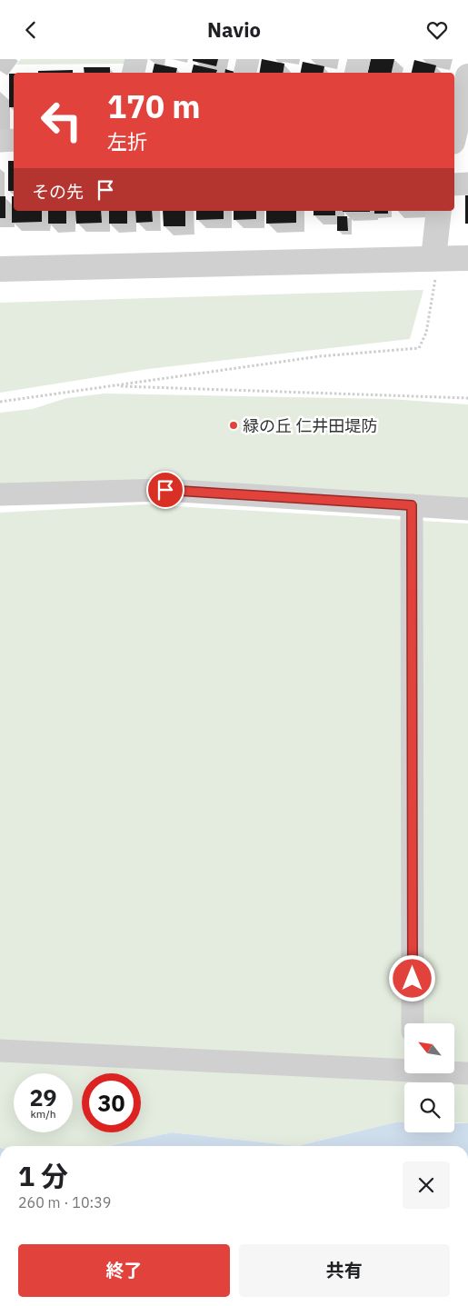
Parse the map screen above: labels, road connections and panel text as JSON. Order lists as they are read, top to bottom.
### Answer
{
  "places": ["緑の丘 仁井田堤防"],
  "north": "top left",
  "page": {
    "header": "Navio",
    "turn": ["170 m", "左折"],
    "then": "その先",
    "speed": "29 km/h",
    "limit": "30",
    "heading": ["1 分", "260 m · 10:39"],
    "buttons": ["終了", "共有"]
  }
}
